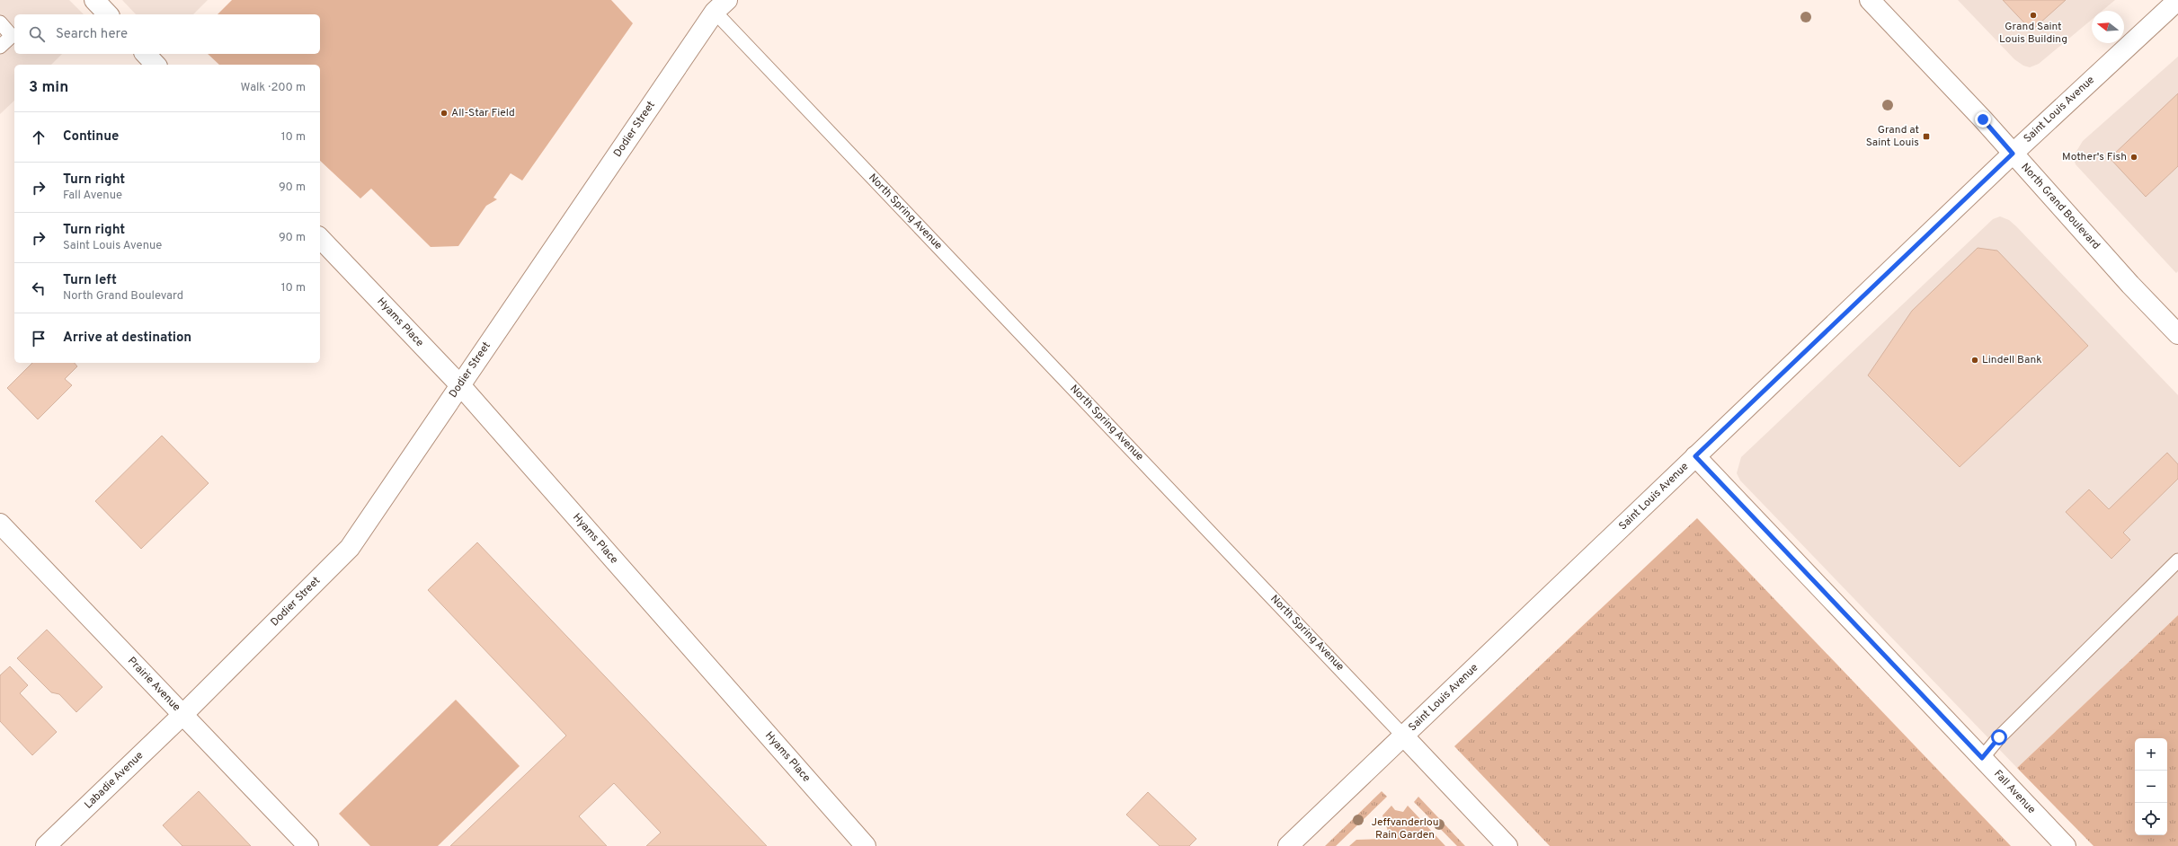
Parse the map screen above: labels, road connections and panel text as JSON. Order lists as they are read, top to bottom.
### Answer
{
  "streets": {
    "street": [
      "Saint Louis Avenue",
      "Dodier Street",
      "North Grand Boulevard",
      "North Spring Avenue",
      "Hyams Place",
      "Prairie Avenue",
      "Labadie Avenue",
      "Fall Avenue"
    ]
  },
  "crossings": [
    ["Saint Louis Avenue", "North Grand Boulevard"],
    ["Saint Louis Avenue", "North Spring Avenue"],
    ["Saint Louis Avenue", "Fall Avenue"],
    ["Dodier Street", "North Spring Avenue"],
    ["Dodier Street", "Hyams Place"],
    ["Dodier Street", "Prairie Avenue"],
    ["Dodier Street", "Labadie Avenue"],
    ["Prairie Avenue", "Labadie Avenue"]
  ],
  "parks": ["Jeffvanderlou Rain Garden"],
  "places": {
    "other": [
      "Grand Saint Louis Building",
      "All-Star Field",
      "Mother's Fish",
      "Lindell Bank"
    ],
    "transit": ["Grand at Saint Louis"]
  },
  "north": "left",
  "page": {
    "search": "Search here",
    "heading": ["3 min", "Walk · 200 m"],
    "list": [
      ["Continue", "10 m"],
      ["Turn right", "Fall Avenue", "90 m"],
      ["Turn right", "Saint Louis Avenue", "90 m"],
      ["Turn left", "North Grand Boulevard", "10 m"],
      "Arrive at destination"
    ],
    "map_buttons": ["+", "−"]
  }
}
